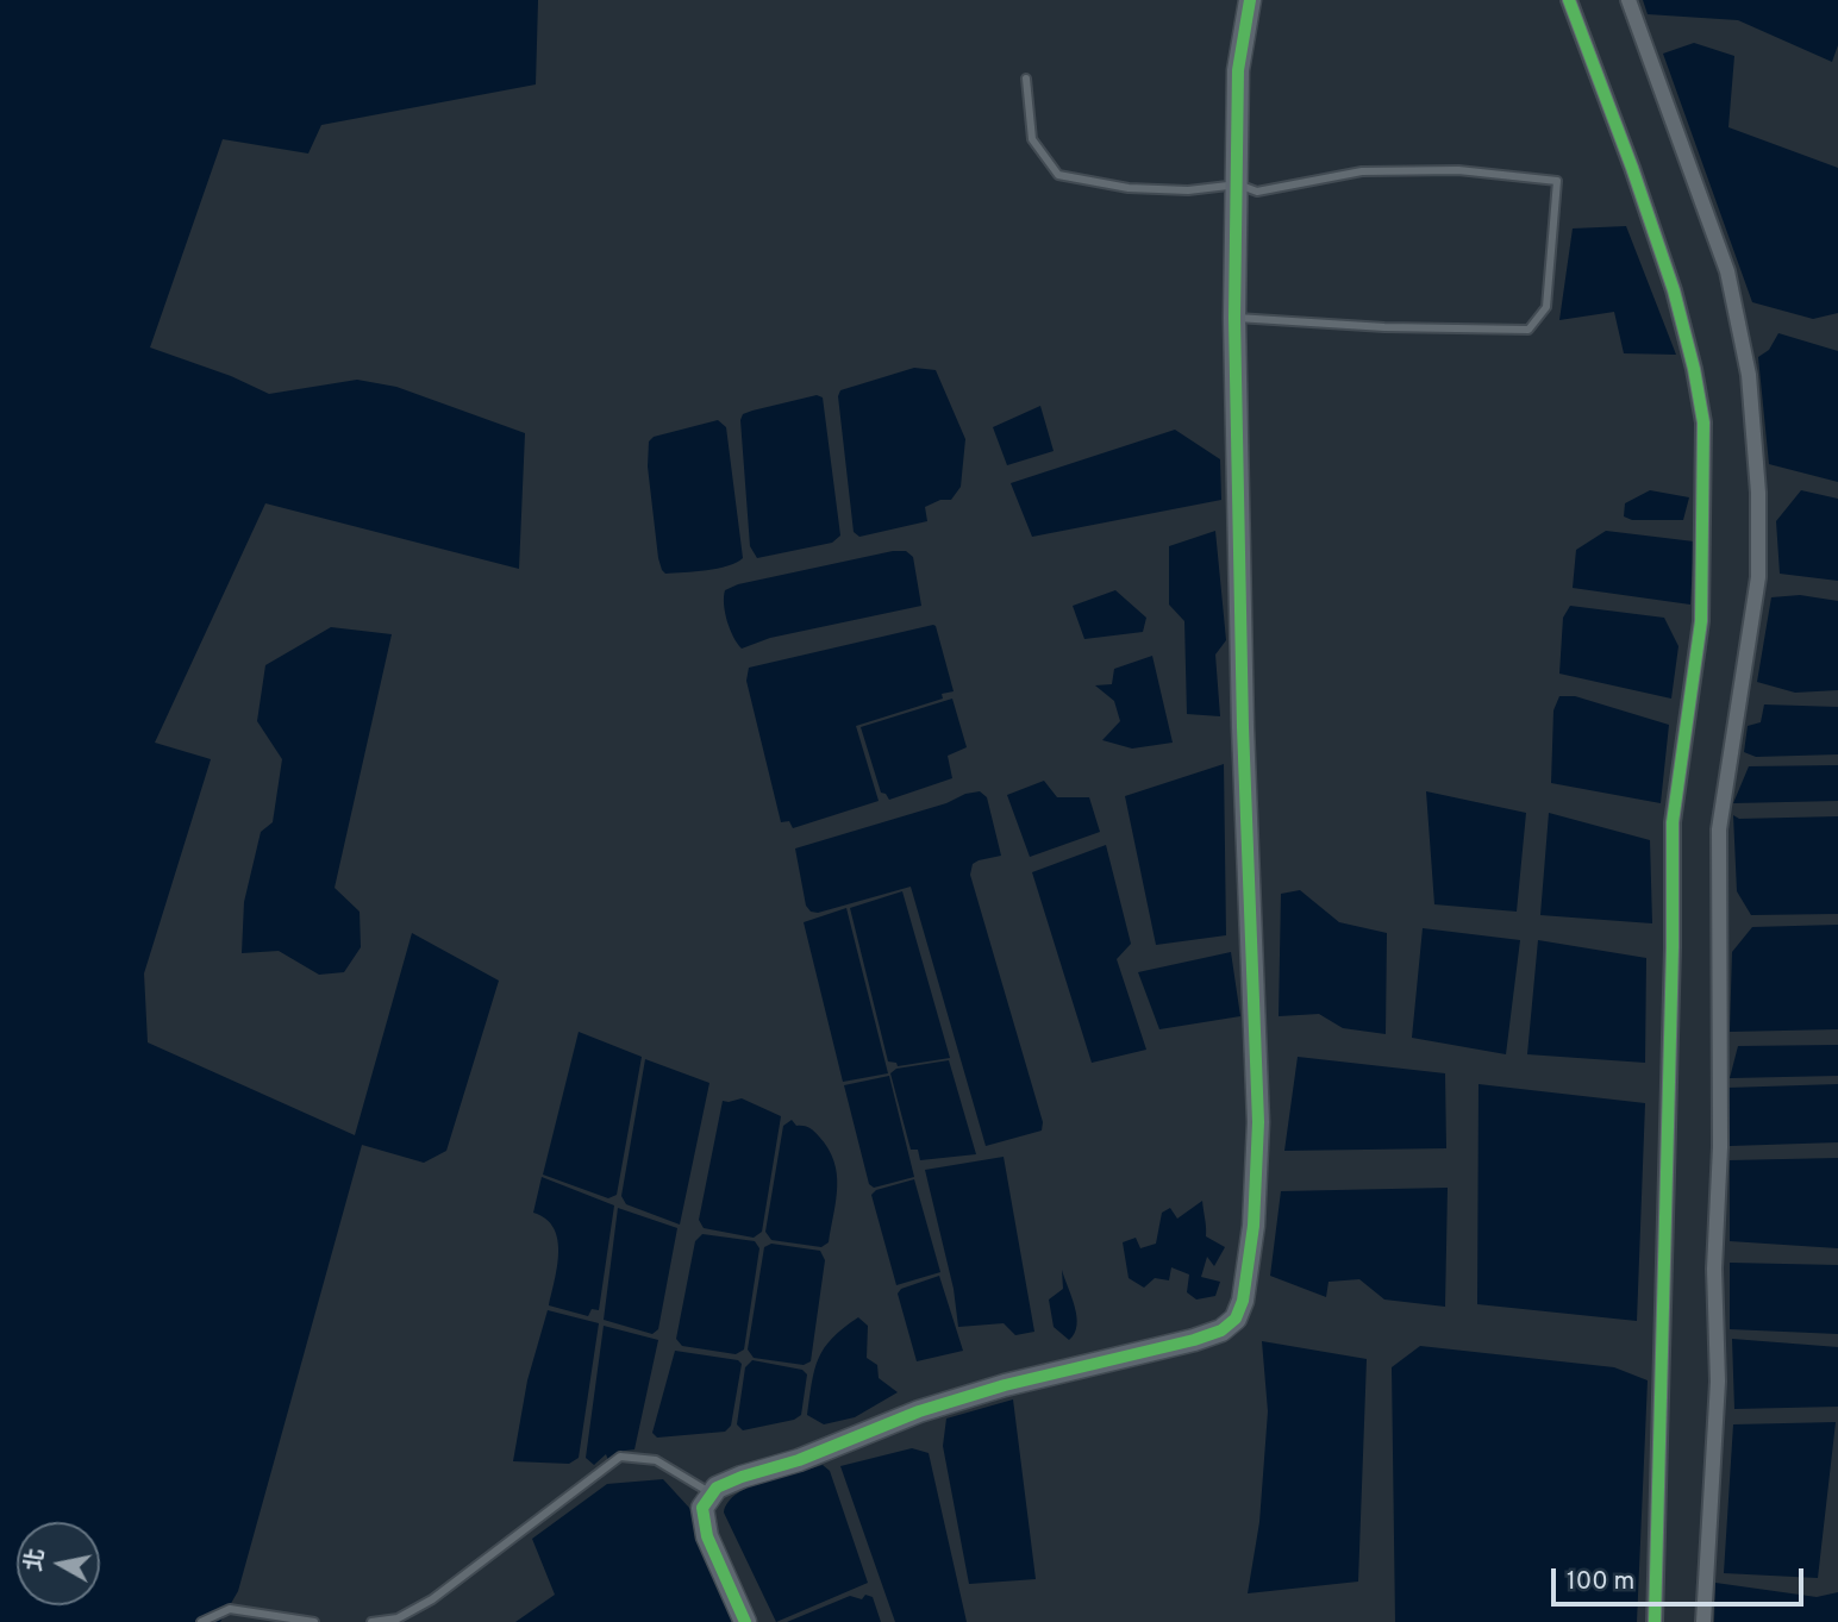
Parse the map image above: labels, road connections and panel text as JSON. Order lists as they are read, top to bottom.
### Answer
{
  "scale_bar": "100 m",
  "north": "left"
}
